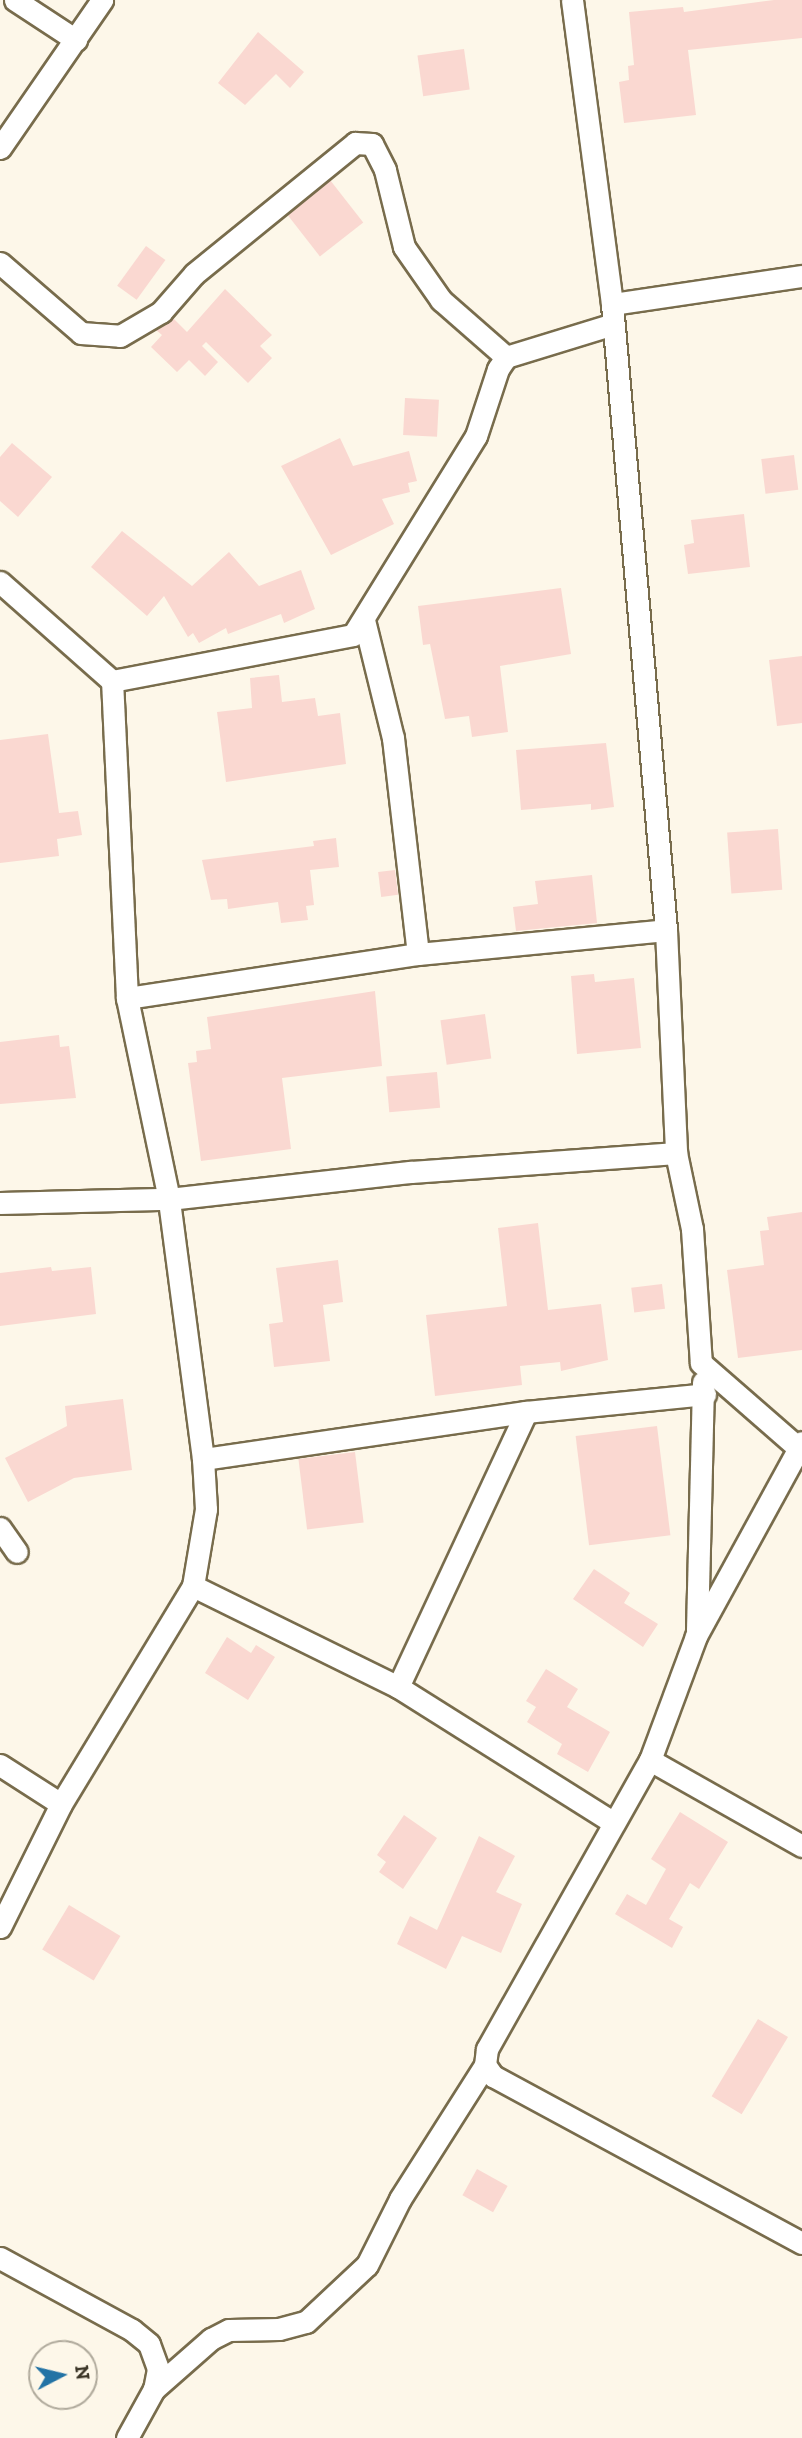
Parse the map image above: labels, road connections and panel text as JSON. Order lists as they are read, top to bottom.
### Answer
{
  "north": "right"
}
